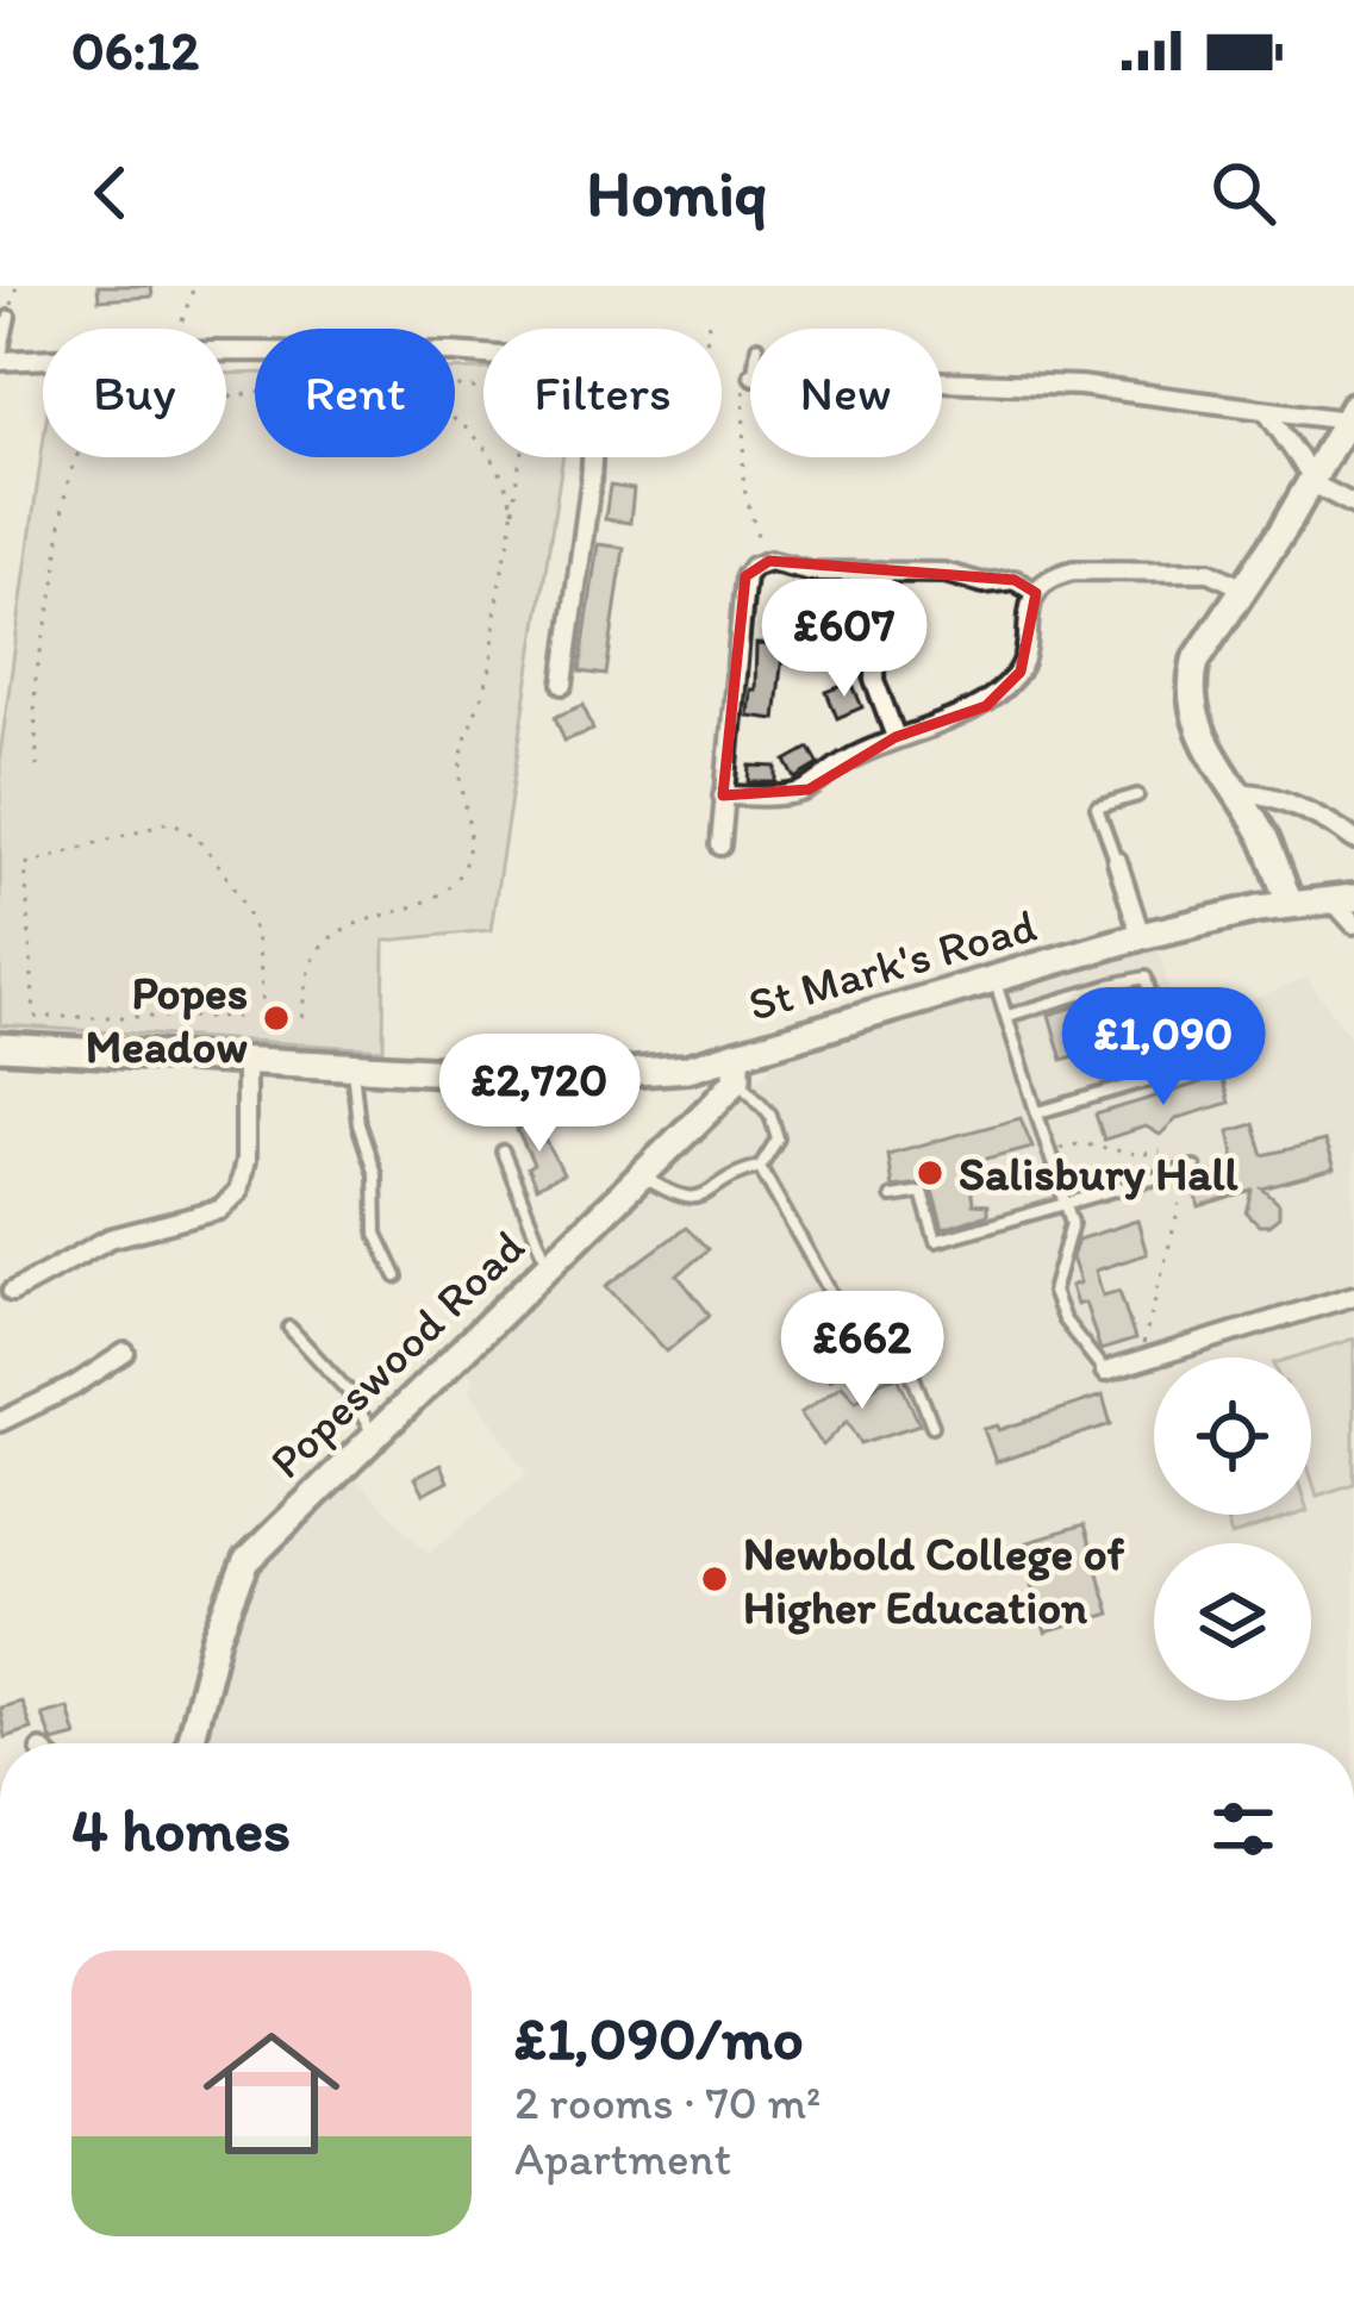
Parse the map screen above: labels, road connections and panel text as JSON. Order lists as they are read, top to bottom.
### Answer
{
  "streets": {
    "street": ["St Mark's Road", "Popeswood Road"]
  },
  "crossings": [
    ["St Mark's Road", "Popeswood Road"]
  ],
  "places": ["Popes Meadow", "Salisbury Hall", "Newbold College of Higher Education"],
  "page": {
    "status": "06:12",
    "header": "Homiq",
    "chip": [
      "Buy",
      "Rent",
      "Filters",
      "New"
    ],
    "price": [
      "£607",
      "£1,090",
      "£2,720",
      "£662"
    ],
    "heading": "4 homes",
    "list": [
      {
        "name": "£1,090/mo",
        "note": "2 rooms · 70 m² · Apartment"
      }
    ]
  }
}
